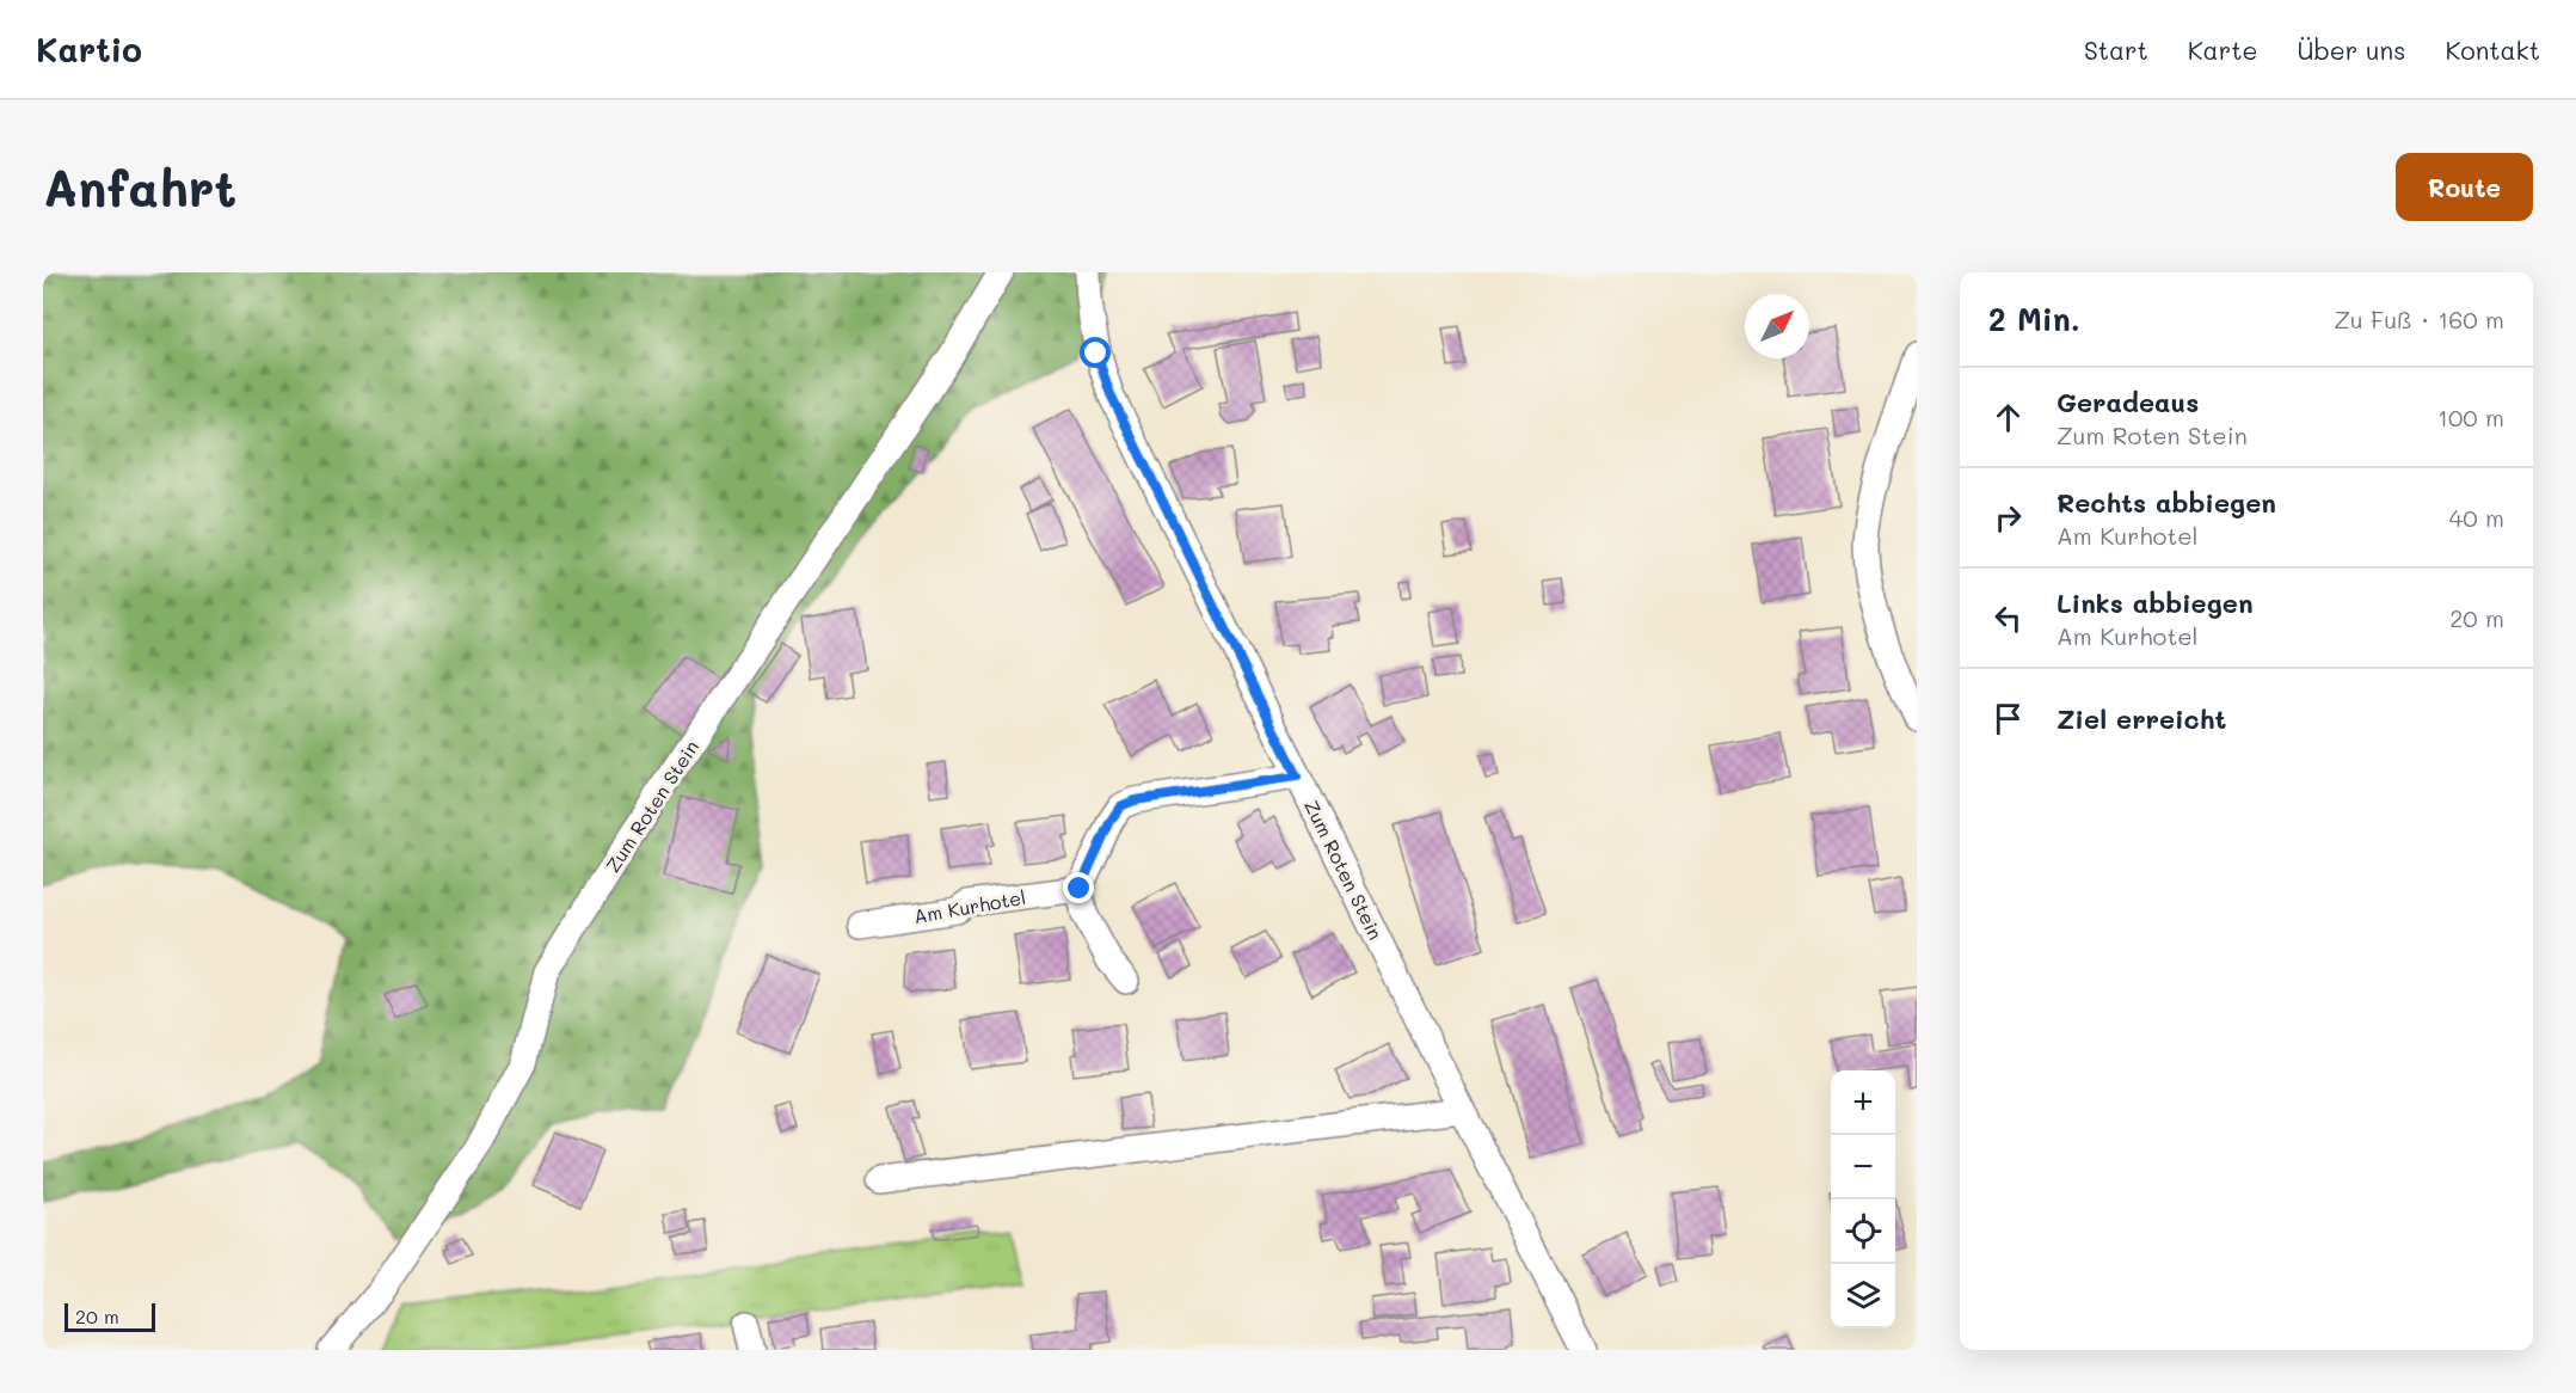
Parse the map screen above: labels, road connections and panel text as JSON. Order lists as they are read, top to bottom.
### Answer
{
  "streets": {
    "street": ["Zum Roten Stein", "Am Kurhotel"]
  },
  "scale_bar": "20 m",
  "north": "top right",
  "page": {
    "header": "Kartio",
    "nav": [
      "Start",
      "Karte",
      "Über uns",
      "Kontakt"
    ],
    "buttons": "Route",
    "title": "Anfahrt",
    "heading": ["2 Min.", "Zu Fuß · 160 m"],
    "list": [
      ["Geradeaus", "Zum Roten Stein", "100 m"],
      ["Rechts abbiegen", "Am Kurhotel", "40 m"],
      ["Links abbiegen", "Am Kurhotel", "20 m"],
      "Ziel erreicht"
    ],
    "map_buttons": ["+", "−"],
    "scale": "20 m"
  }
}
